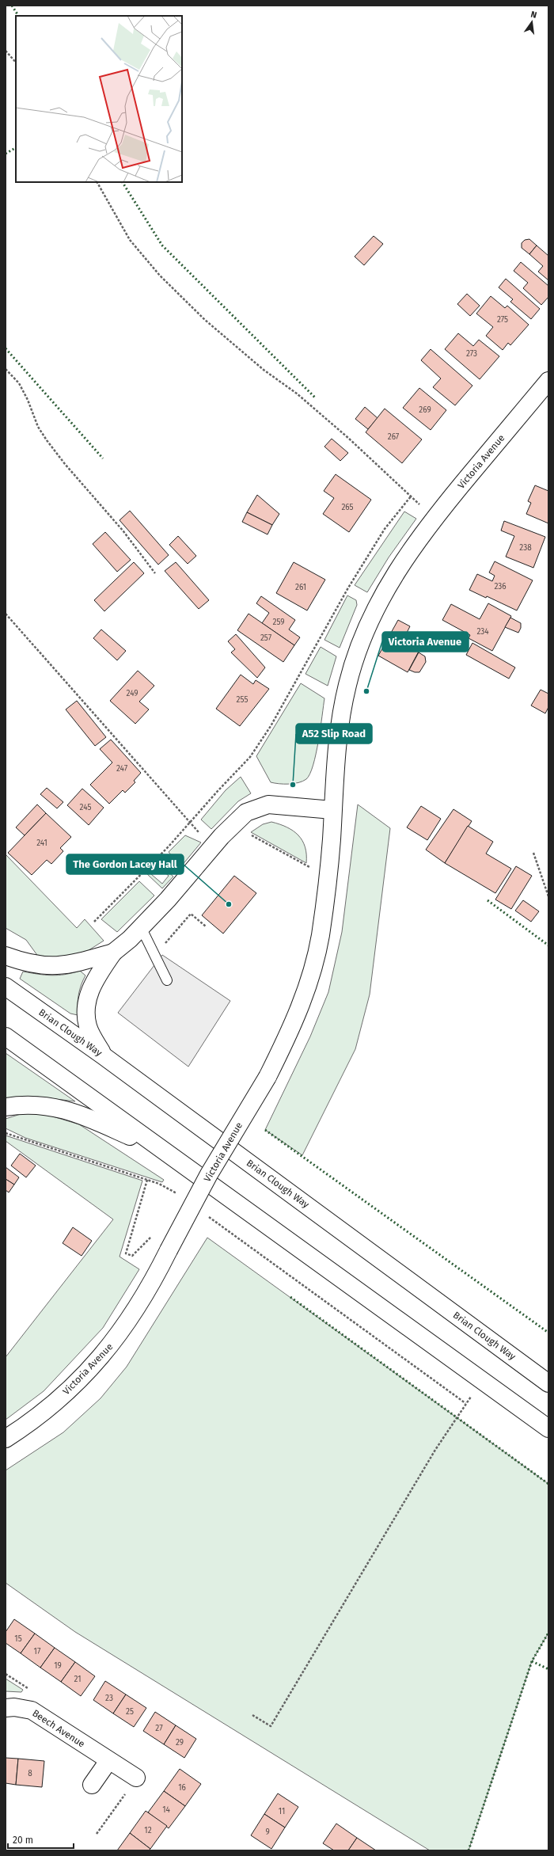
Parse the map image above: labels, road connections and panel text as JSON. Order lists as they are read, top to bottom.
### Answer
{
  "streets": {
    "main road": ["Victoria Avenue", "Brian Clough Way", "Beech Avenue"]
  },
  "places": ["Victoria Avenue", "A52 Slip Road", "The Gordon Lacey Hall"],
  "house_numbers": [
    "275",
    "273",
    "269",
    "267",
    "265",
    "238",
    "236",
    "261",
    "259",
    "234",
    "257",
    "249",
    "255",
    "247",
    "245",
    "241",
    "15",
    "17",
    "19",
    "21",
    "23",
    "25",
    "27",
    "29",
    "8",
    "16",
    "14",
    "11",
    "12",
    "9"
  ],
  "scale_bar": "20 m",
  "north": "top"
}
